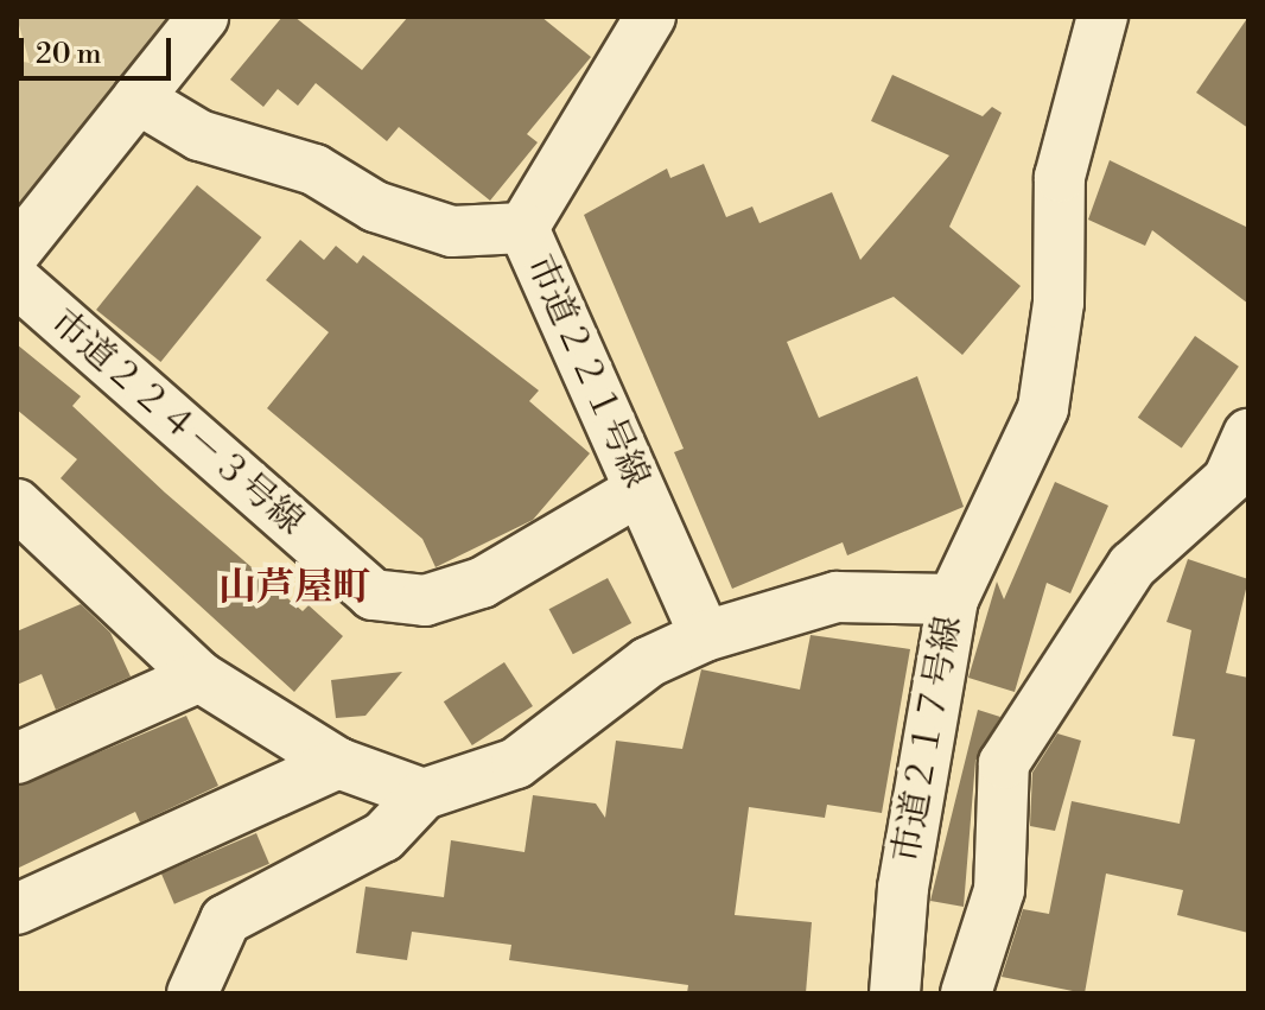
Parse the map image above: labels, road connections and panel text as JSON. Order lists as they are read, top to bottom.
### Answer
{
  "streets": {
    "street": ["市道２２１号線", "市道２２４－３号線", "市道２１７号線"]
  },
  "crossings": [
    ["市道２２１号線", "市道２２４－３号線"],
    ["市道２２１号線", "市道２１７号線"]
  ],
  "districts": ["山芦屋町"],
  "scale_bar": "20 m"
}
